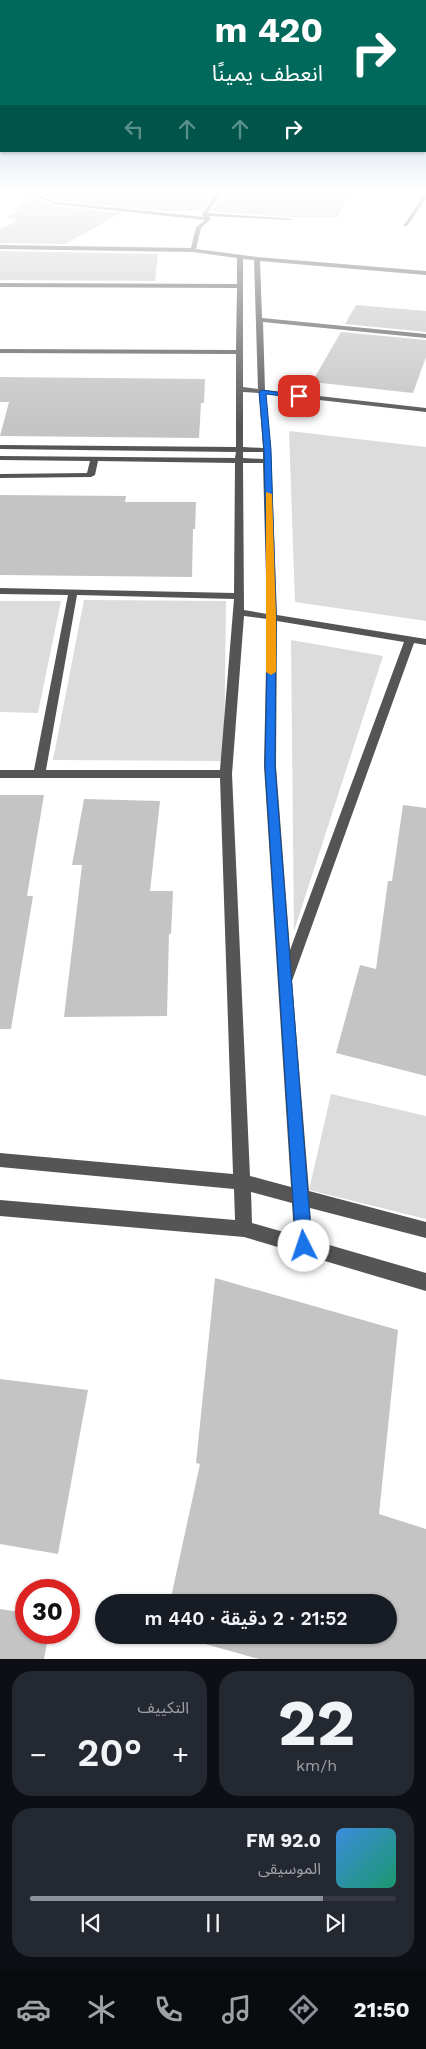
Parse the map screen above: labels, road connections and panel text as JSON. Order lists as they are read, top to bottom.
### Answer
{
  "page": {
    "turn": ["420 m", "انعطف يمينًا"],
    "limit": "30",
    "trip": "21:52 · 2 دقيقة · 440 m",
    "tile": [
      ["22", "km/h"],
      "التكييف"
    ],
    "heat": ["−", "20°", "+"],
    "song": ["92.0 FM", "الموسيقى"],
    "tabs": "21:50"
  }
}
